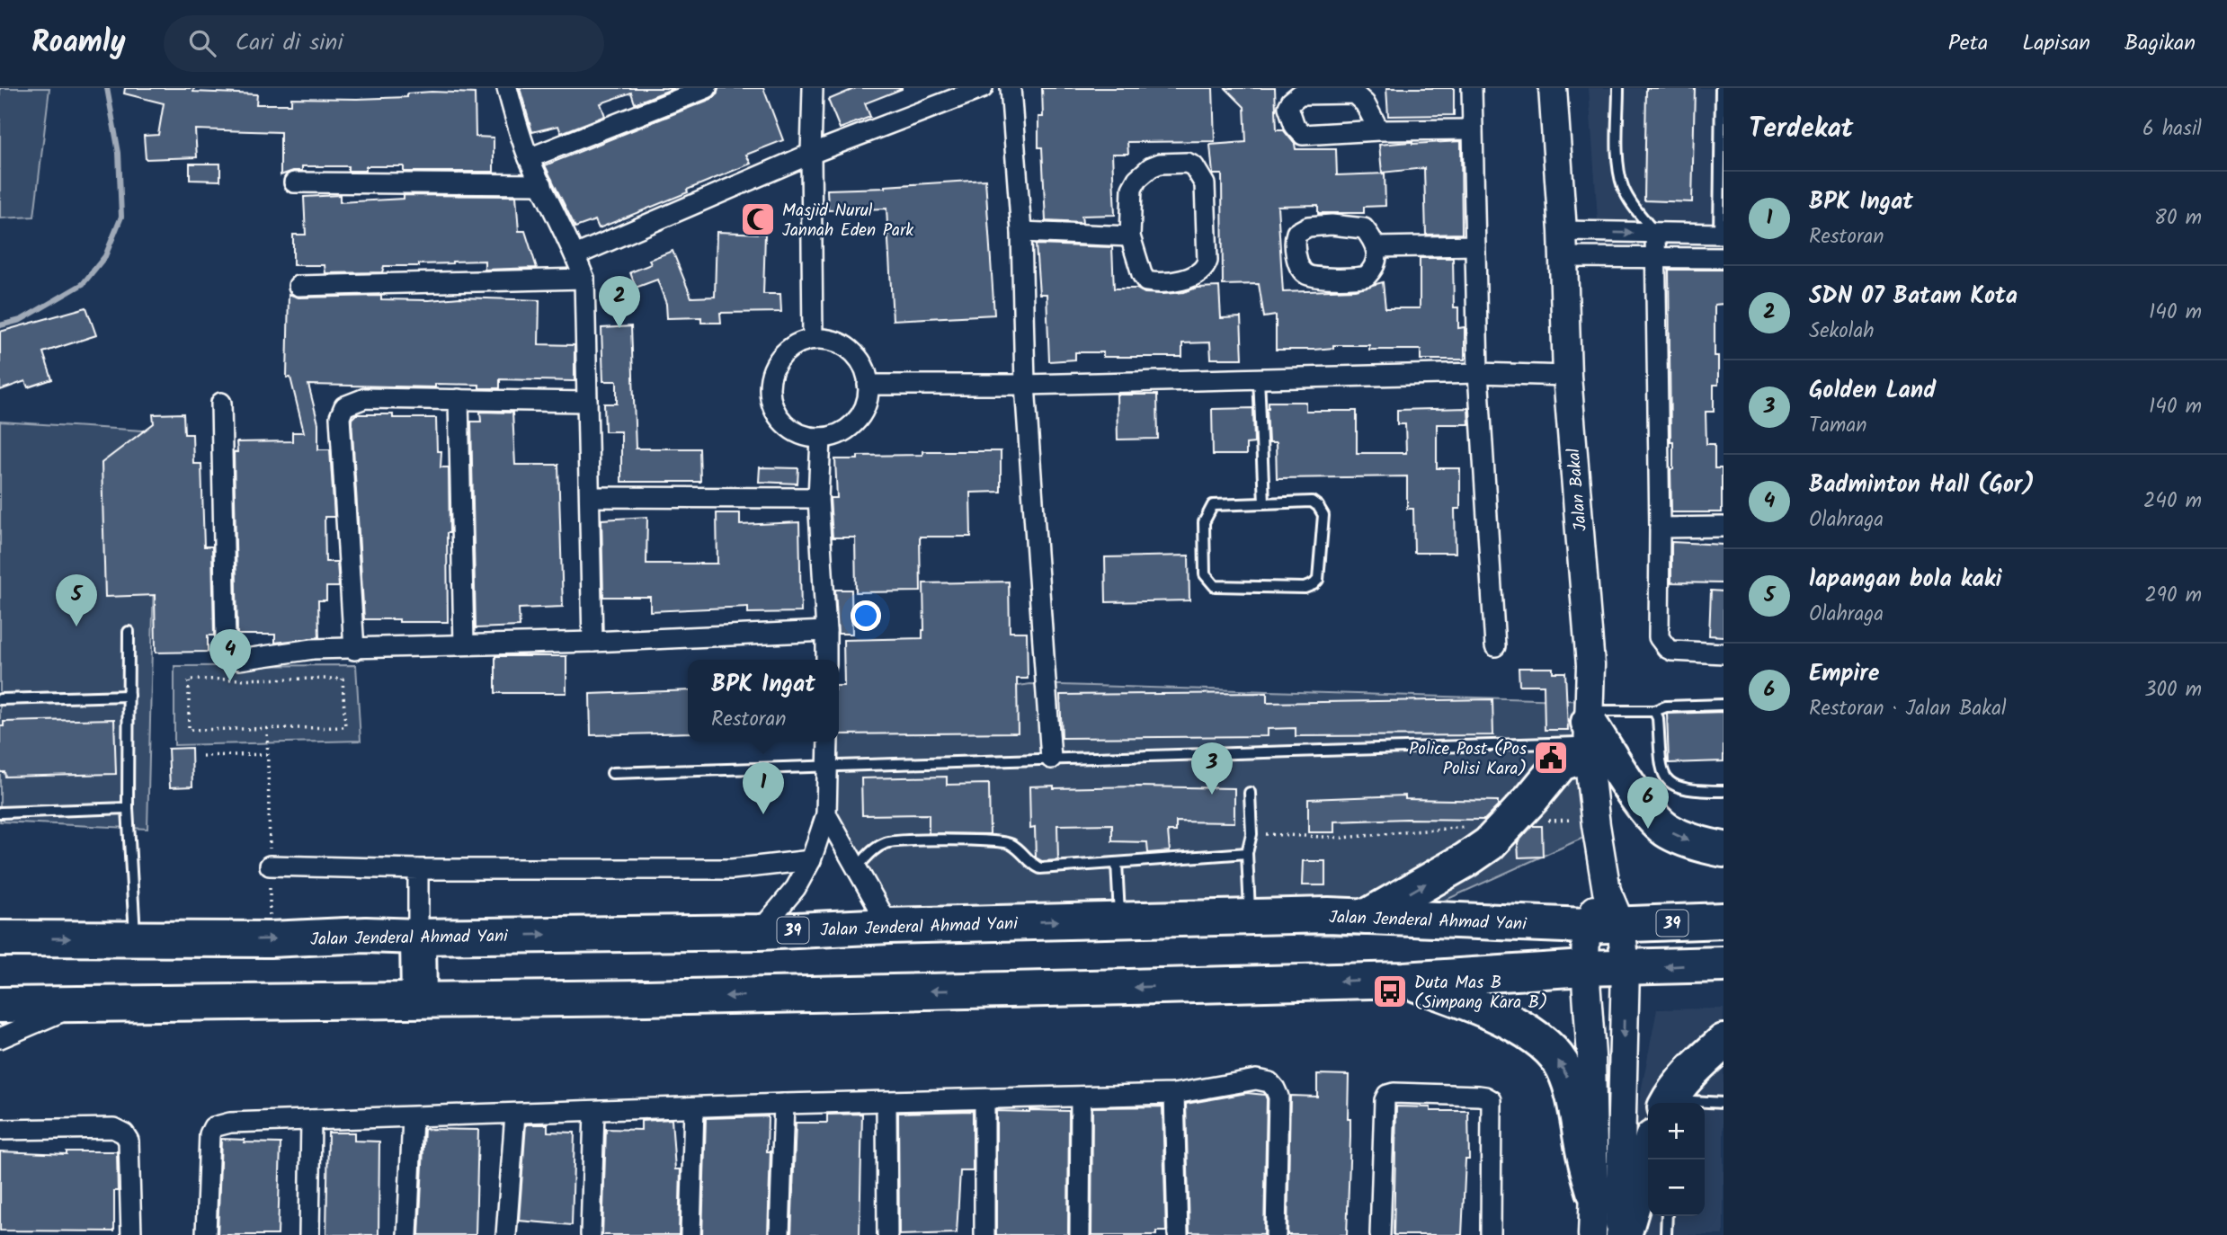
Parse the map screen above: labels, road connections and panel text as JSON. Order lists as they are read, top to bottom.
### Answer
{
  "streets": {
    "highway": ["Jalan Jenderal Ahmad Yani", "39"],
    "street": ["Jalan Bakal"]
  },
  "crossings": [
    ["Jalan Bakal", "Jalan Jenderal Ahmad Yani"]
  ],
  "places": {
    "mosque": ["Masjid Nurul Jannah Eden Park"],
    "public building": ["Police Post (Pos Polisi Kara)"],
    "bus stop": ["Duta Mas B (Simpang Kara B)"]
  },
  "page": {
    "header": "Roamly",
    "search": "Cari di sini",
    "nav": ["Peta", "Lapisan", "Bagikan"],
    "heading": ["Terdekat", "6 hasil"],
    "list": [
      {
        "mark": "1",
        "name": "BPK Ingat",
        "note": "Restoran",
        "value": "80 m"
      },
      {
        "mark": "2",
        "name": "SDN 07 Batam Kota",
        "note": "Sekolah",
        "value": "140 m"
      },
      {
        "mark": "3",
        "name": "Golden Land",
        "note": "Taman",
        "value": "140 m"
      },
      {
        "mark": "4",
        "name": "Badminton Hall (Gor)",
        "note": "Olahraga",
        "value": "240 m"
      },
      {
        "mark": "5",
        "name": "lapangan bola kaki",
        "note": "Olahraga",
        "value": "290 m"
      },
      {
        "mark": "6",
        "name": "Empire",
        "note": "Restoran · Jalan Bakal",
        "value": "300 m"
      }
    ],
    "pins": [
      "2",
      "5",
      "4",
      "3",
      "1",
      "6"
    ],
    "popup": ["BPK Ingat", "Restoran"],
    "map_buttons": ["+", "−"]
  }
}
